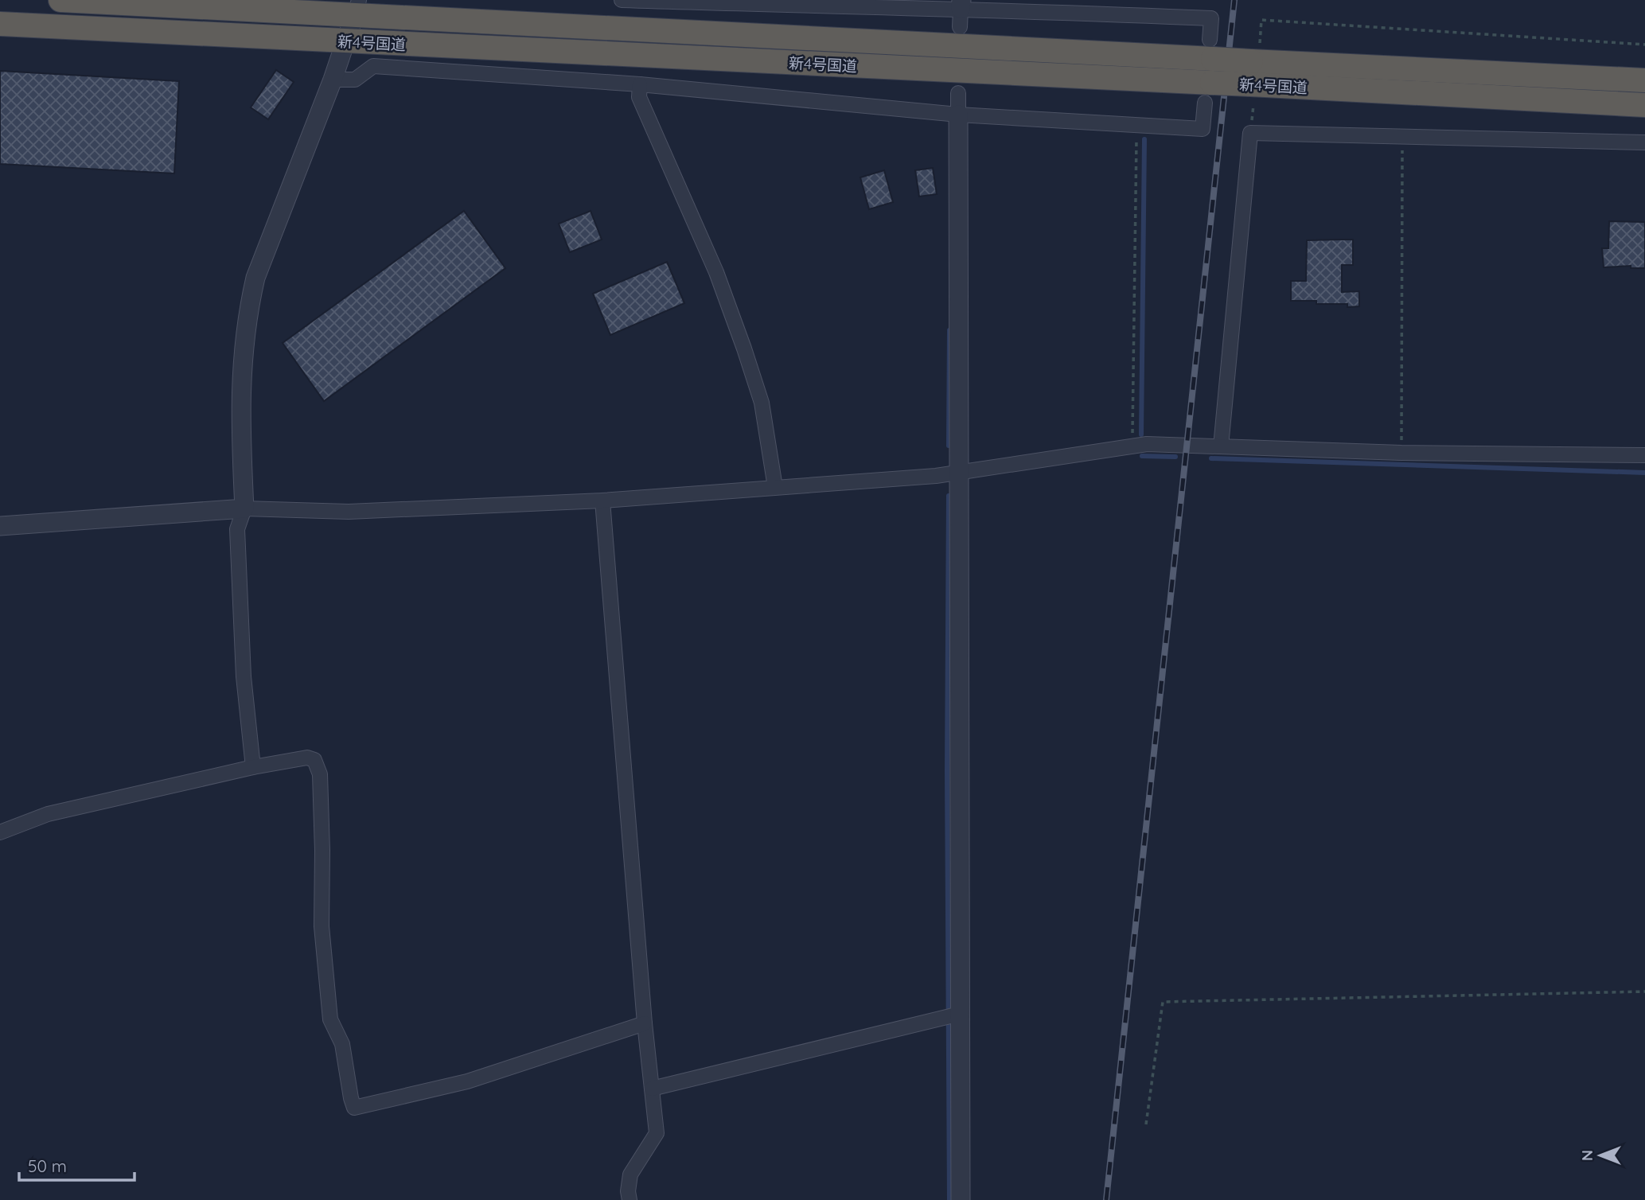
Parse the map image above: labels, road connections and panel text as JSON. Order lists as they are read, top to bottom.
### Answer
{
  "streets": {
    "highway": ["新4号国道"]
  },
  "scale_bar": "50 m",
  "north": "left"
}
